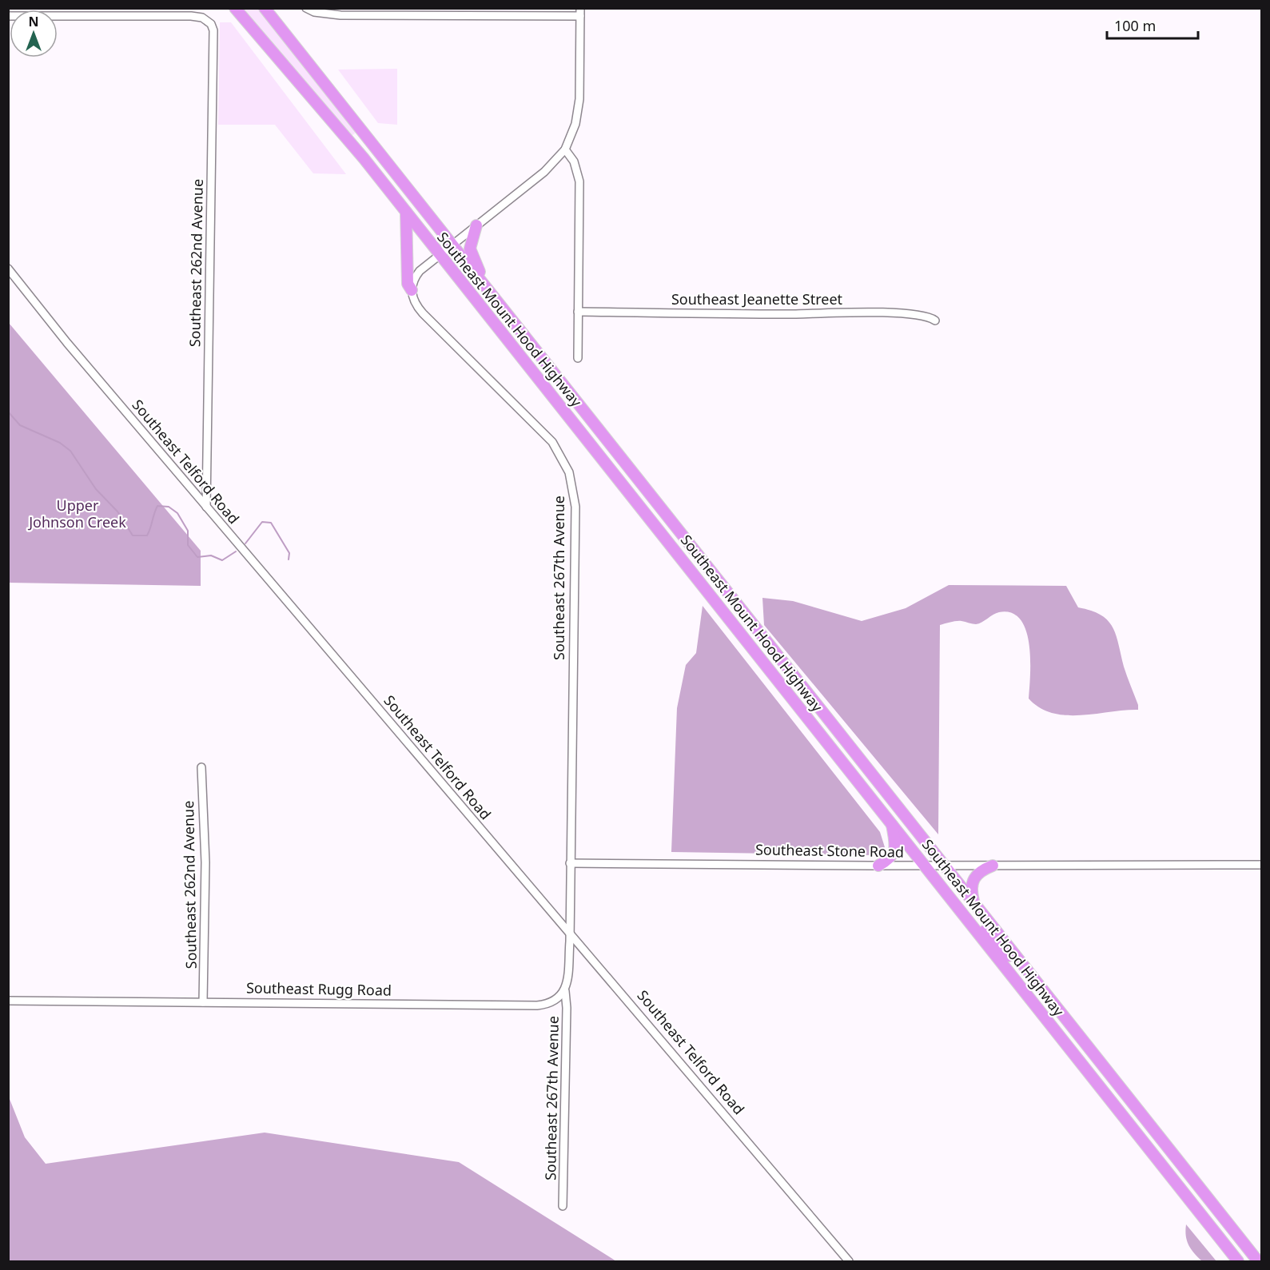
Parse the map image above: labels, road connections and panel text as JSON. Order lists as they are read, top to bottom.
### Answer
{
  "streets": {
    "highway": ["Southeast Mount Hood Highway"],
    "street": [
      "Southeast 262nd Avenue",
      "Southeast Jeanette Street",
      "Southeast Telford Road",
      "Southeast 267th Avenue",
      "Southeast Stone Road",
      "Southeast Rugg Road"
    ]
  },
  "crossings": [
    ["Southeast 262nd Avenue", "Southeast Telford Road"],
    ["Southeast 262nd Avenue", "Southeast Rugg Road"],
    ["Southeast Mount Hood Highway", "Southeast Stone Road"],
    ["Southeast Telford Road", "Southeast 267th Avenue"],
    ["Southeast 267th Avenue", "Southeast Stone Road"],
    ["Southeast 267th Avenue", "Southeast Rugg Road"]
  ],
  "parks": ["Upper Johnson Creek"],
  "scale_bar": "100 m",
  "north": "top"
}
